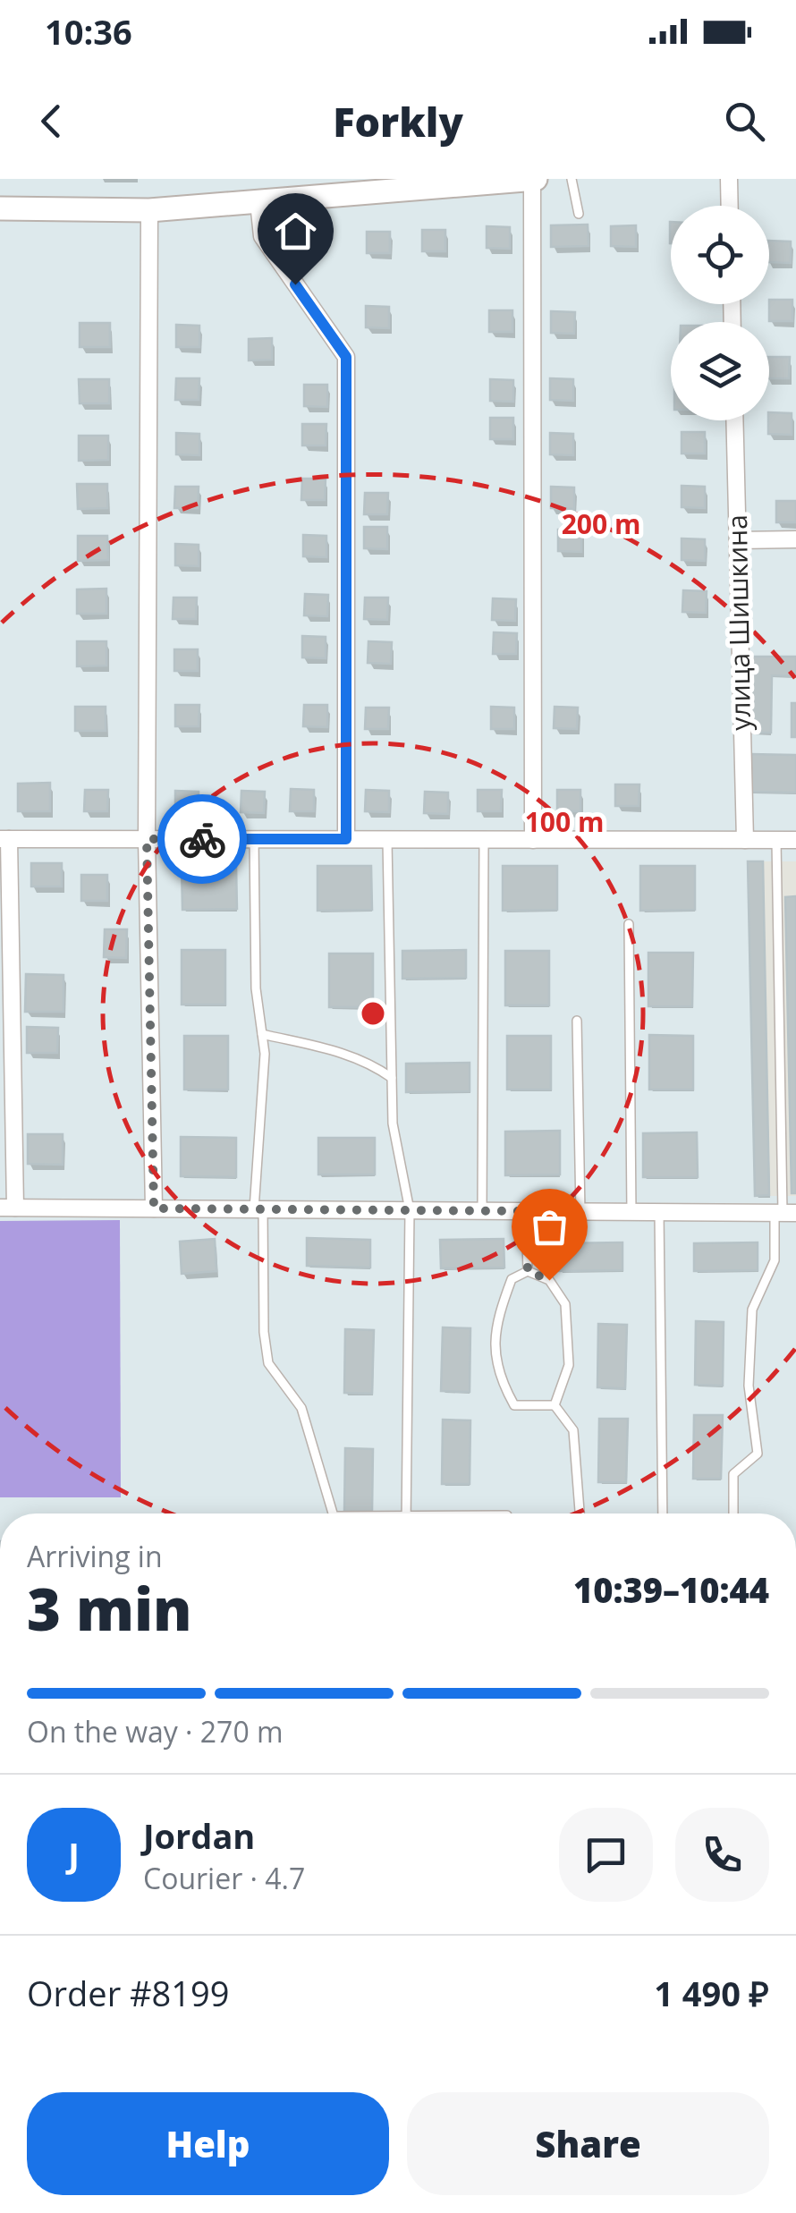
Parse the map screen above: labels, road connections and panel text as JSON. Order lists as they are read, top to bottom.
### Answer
{
  "streets": {
    "street": ["улица Шишкина"]
  },
  "page": {
    "status": "10:36",
    "header": "Forkly",
    "heading": ["3 min", "Arriving in", "10:39–10:44"],
    "panel": [
      "Jordan",
      "Courier · 4.7",
      "Order #8199",
      "1 490 ₽"
    ],
    "bar": "On the way · 270 m",
    "round": "J",
    "buttons": ["Help", "Share"]
  },
  "rings": ["200 m", "100 m"]
}
